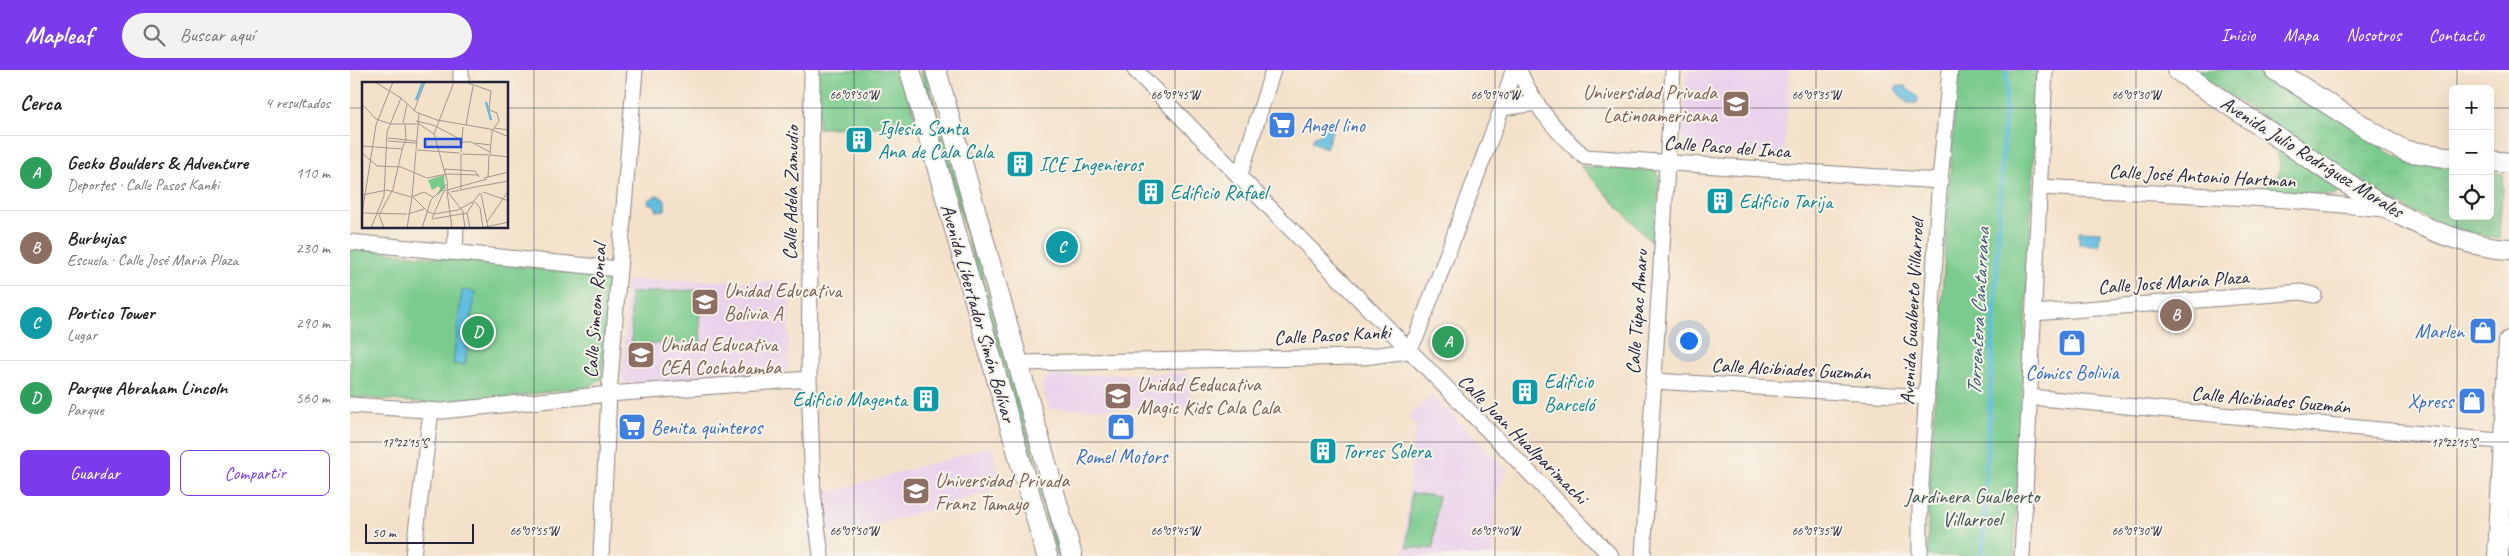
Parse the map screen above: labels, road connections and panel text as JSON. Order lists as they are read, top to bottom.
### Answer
{
  "streets": {
    "main road": ["Avenida Julio Rodríguez Morales", "Avenida Libertador Simón Bolívar"],
    "street": [
      "Calle Paso del Inca",
      "Calle José Antonio Hartman",
      "Calle Adela Zamudio",
      "Calle José María Plaza",
      "Calle Simeon Roncal",
      "Calle Túpac Amaru",
      "Avenida Gualberto Villarroel",
      "Calle Pasos Kanki",
      "Calle Alcibiades Guzmán",
      "Calle Juan Huallparimachi"
    ]
  },
  "crossings": [
    ["Calle Paso del Inca", "Calle Túpac Amaru"],
    ["Calle Paso del Inca", "Avenida Gualberto Villarroel"],
    ["Avenida Julio Rodríguez Morales", "Calle José Antonio Hartman"],
    ["Calle Túpac Amaru", "Calle Alcibiades Guzmán"],
    ["Avenida Gualberto Villarroel", "Calle Alcibiades Guzmán"],
    ["Avenida Libertador Simón Bolívar", "Calle Pasos Kanki"],
    ["Calle Pasos Kanki", "Calle Juan Huallparimachi"]
  ],
  "water": ["Torrentera Cantarrana"],
  "parks": ["Jardinera Gualberto Villarroel"],
  "places": {
    "school or university": [
      "Universidad Privada Latinoamericana",
      "Unidad Educativa Bolivia A",
      "Unidad Educativa CEA Cochabamba",
      "Unidad Eeducativa Magic Kids Cala Cala",
      "Universidad Privada Franz Tamayo"
    ],
    "supermarket": ["Angel lino", "Benita quinteros"],
    "building": [
      "Iglesia Santa Ana de Cala Cala",
      "ICE Ingenieros",
      "Edificio Rafael",
      "Edificio Tarija",
      "Edificio Barceló",
      "Edificio Magenta",
      "Torres Solera"
    ],
    "shop": [
      "Marlen",
      "Cómics Bolivia",
      "Xpress",
      "Romel Motors"
    ]
  },
  "scale_bar": "50 m",
  "page": {
    "header": "Mapleaf",
    "search": "Buscar aquí",
    "nav": [
      "Inicio",
      "Mapa",
      "Nosotros",
      "Contacto"
    ],
    "heading": ["Cerca", "4 resultados"],
    "map_buttons": ["+", "−"],
    "list": [
      {
        "mark": "A",
        "name": "Gecko Boulders & Adventure",
        "note": "Deportes · Calle Pasos Kanki",
        "value": "110 m"
      },
      {
        "mark": "B",
        "name": "Burbujas",
        "note": "Escuela · Calle José María Plaza",
        "value": "230 m"
      },
      {
        "mark": "C",
        "name": "Portico Tower",
        "note": "Lugar",
        "value": "290 m"
      },
      {
        "mark": "D",
        "name": "Parque Abraham Lincoln",
        "note": "Parque",
        "value": "560 m"
      }
    ],
    "pins": [
      "C",
      "B",
      "D",
      "A"
    ],
    "buttons": ["Guardar", "Compartir"],
    "scale": "50 m"
  },
  "coordinates": [
    "66°09'50\"W",
    "66°09'45\"W",
    "66°09'40\"W",
    "66°09'35\"W",
    "66°09'30\"W",
    "17°22'15\"S",
    "66°09'55\"W"
  ]
}
